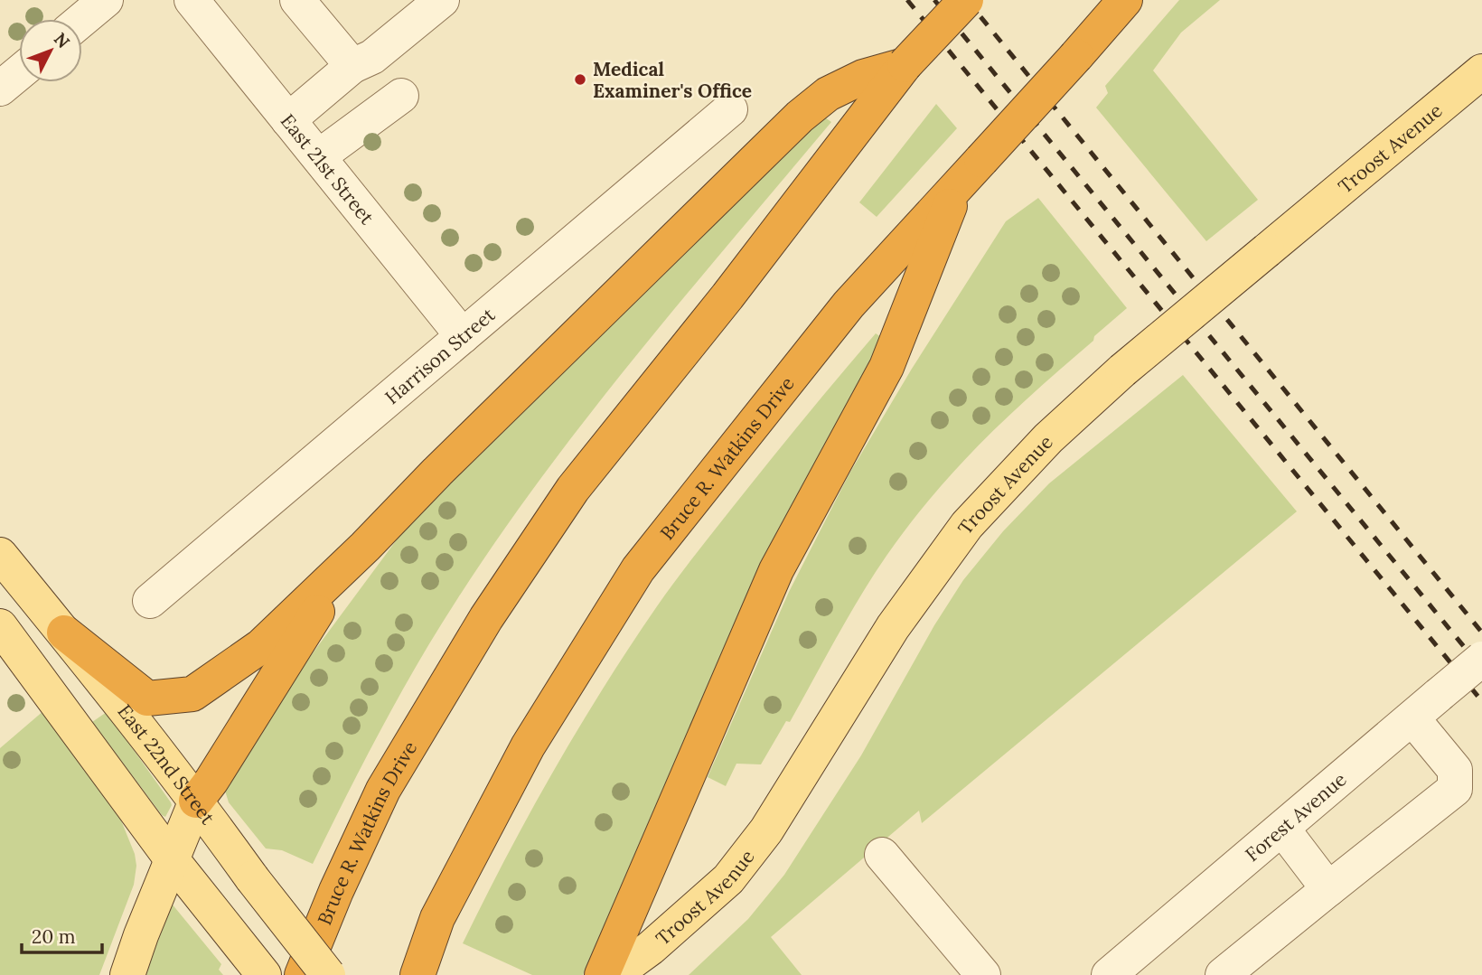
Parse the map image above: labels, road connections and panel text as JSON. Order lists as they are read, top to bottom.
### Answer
{
  "streets": {
    "highway": ["Bruce R. Watkins Drive"],
    "main road": ["Troost Avenue", "East 22nd Street"],
    "street": ["East 21st Street", "Harrison Street", "Forest Avenue"]
  },
  "crossings": [
    ["East 21st Street", "Harrison Street"]
  ],
  "places": ["Medical Examiner's Office"],
  "scale_bar": "20 m",
  "north": "top right"
}
